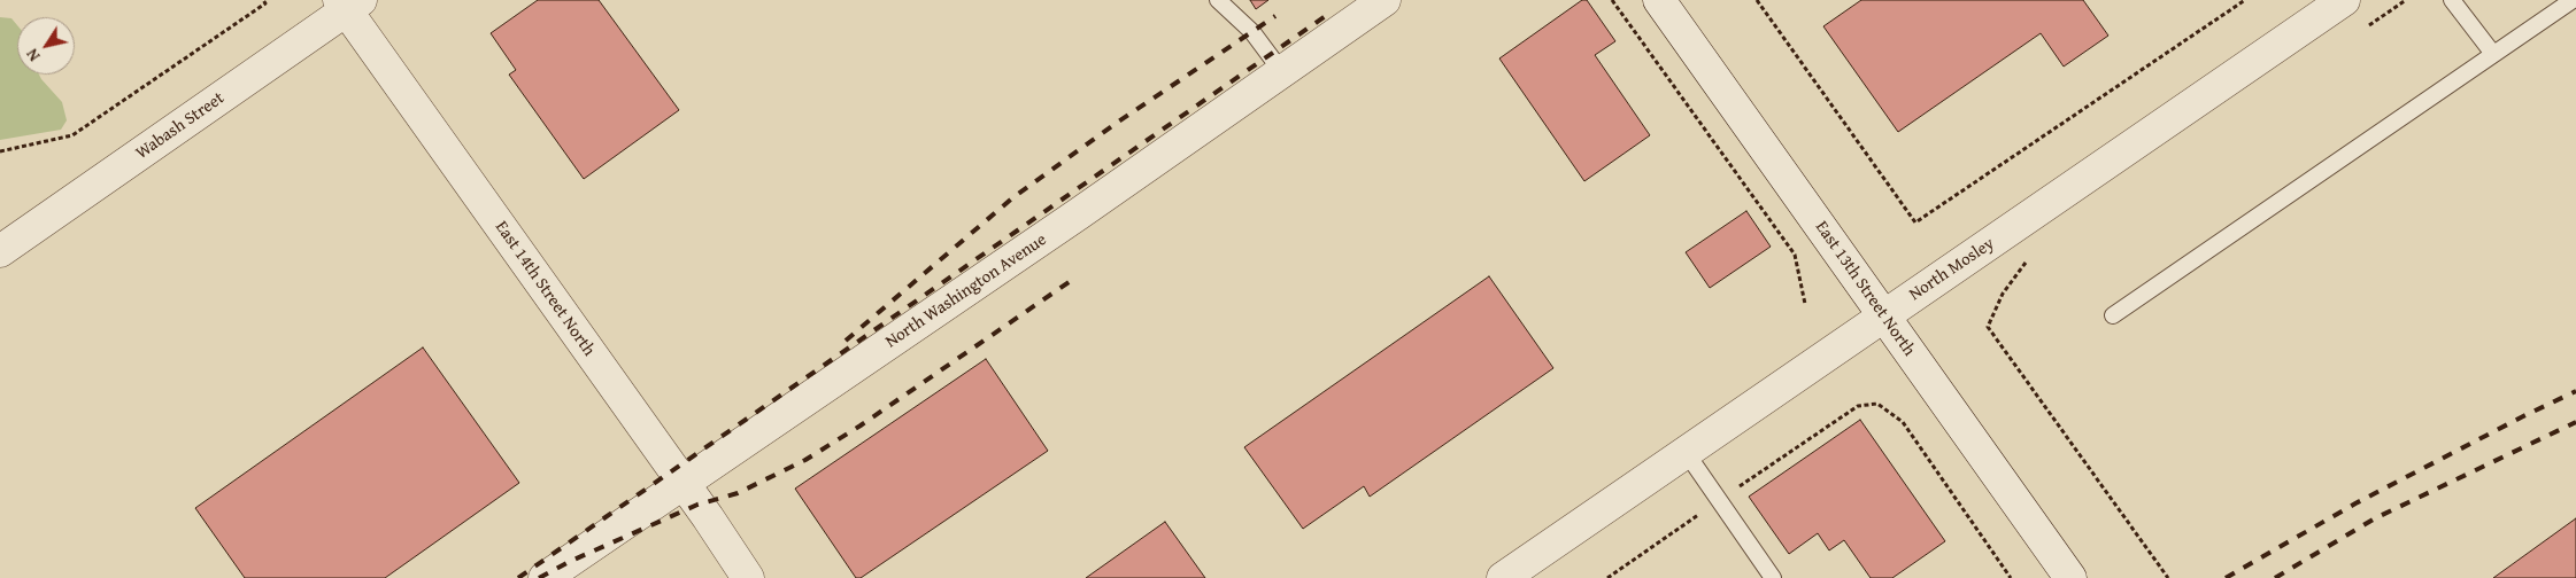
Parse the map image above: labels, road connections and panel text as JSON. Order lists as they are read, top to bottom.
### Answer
{
  "streets": {
    "street": [
      "Wabash Street",
      "North Mosley",
      "East 14th Street North",
      "East 13th Street North",
      "North Washington Avenue"
    ]
  },
  "crossings": [
    ["Wabash Street", "East 14th Street North"],
    ["North Mosley", "East 13th Street North"],
    ["East 14th Street North", "North Washington Avenue"]
  ],
  "north": "bottom left"
}
